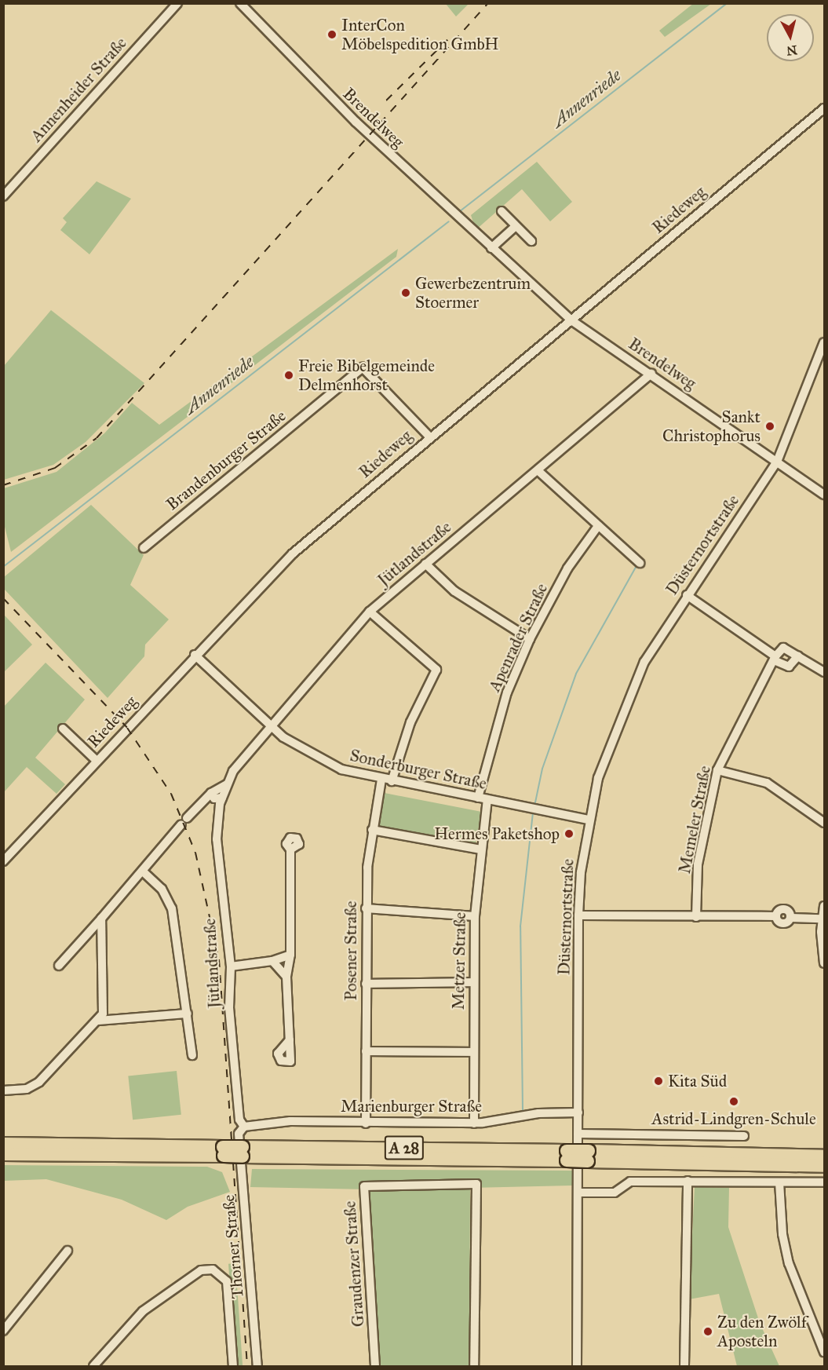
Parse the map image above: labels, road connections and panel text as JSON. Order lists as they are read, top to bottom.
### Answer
{
  "streets": {
    "highway": ["A 28"],
    "street": [
      "Annenheider Straße",
      "Brendelweg",
      "Riedeweg",
      "Brandenburger Straße",
      "Düsternortstraße",
      "Jütlandstraße",
      "Apenrader Straße",
      "Sonderburger Straße",
      "Memeler Straße",
      "Posener Straße",
      "Metzer Straße",
      "Marienburger Straße",
      "Thorner Straße",
      "Graudenzer Straße"
    ]
  },
  "crossings": [
    ["Brendelweg", "Riedeweg"],
    ["Brendelweg", "Düsternortstraße"],
    ["Brendelweg", "Jütlandstraße"],
    ["Riedeweg", "Brandenburger Straße"],
    ["Riedeweg", "Sonderburger Straße"],
    ["Düsternortstraße", "Sonderburger Straße"],
    ["Düsternortstraße", "Marienburger Straße"],
    ["Jütlandstraße", "Sonderburger Straße"],
    ["Jütlandstraße", "Marienburger Straße"],
    ["Jütlandstraße", "Thorner Straße"],
    ["Apenrader Straße", "Sonderburger Straße"],
    ["Apenrader Straße", "Metzer Straße"],
    ["Sonderburger Straße", "Posener Straße"],
    ["Sonderburger Straße", "Metzer Straße"],
    ["Posener Straße", "Marienburger Straße"],
    ["Metzer Straße", "Marienburger Straße"],
    ["Marienburger Straße", "Thorner Straße"]
  ],
  "water": ["Annenriede"],
  "places": [
    "InterCon Möbelspedition GmbH",
    "Gewerbezentrum Stoermer",
    "Freie Bibelgemeinde Delmenhorst",
    "Sankt Christophorus",
    "Hermes Paketshop",
    "Kita Süd",
    "Astrid-Lindgren-Schule",
    "Zu den Zwölf Aposteln"
  ],
  "north": "bottom"
}
